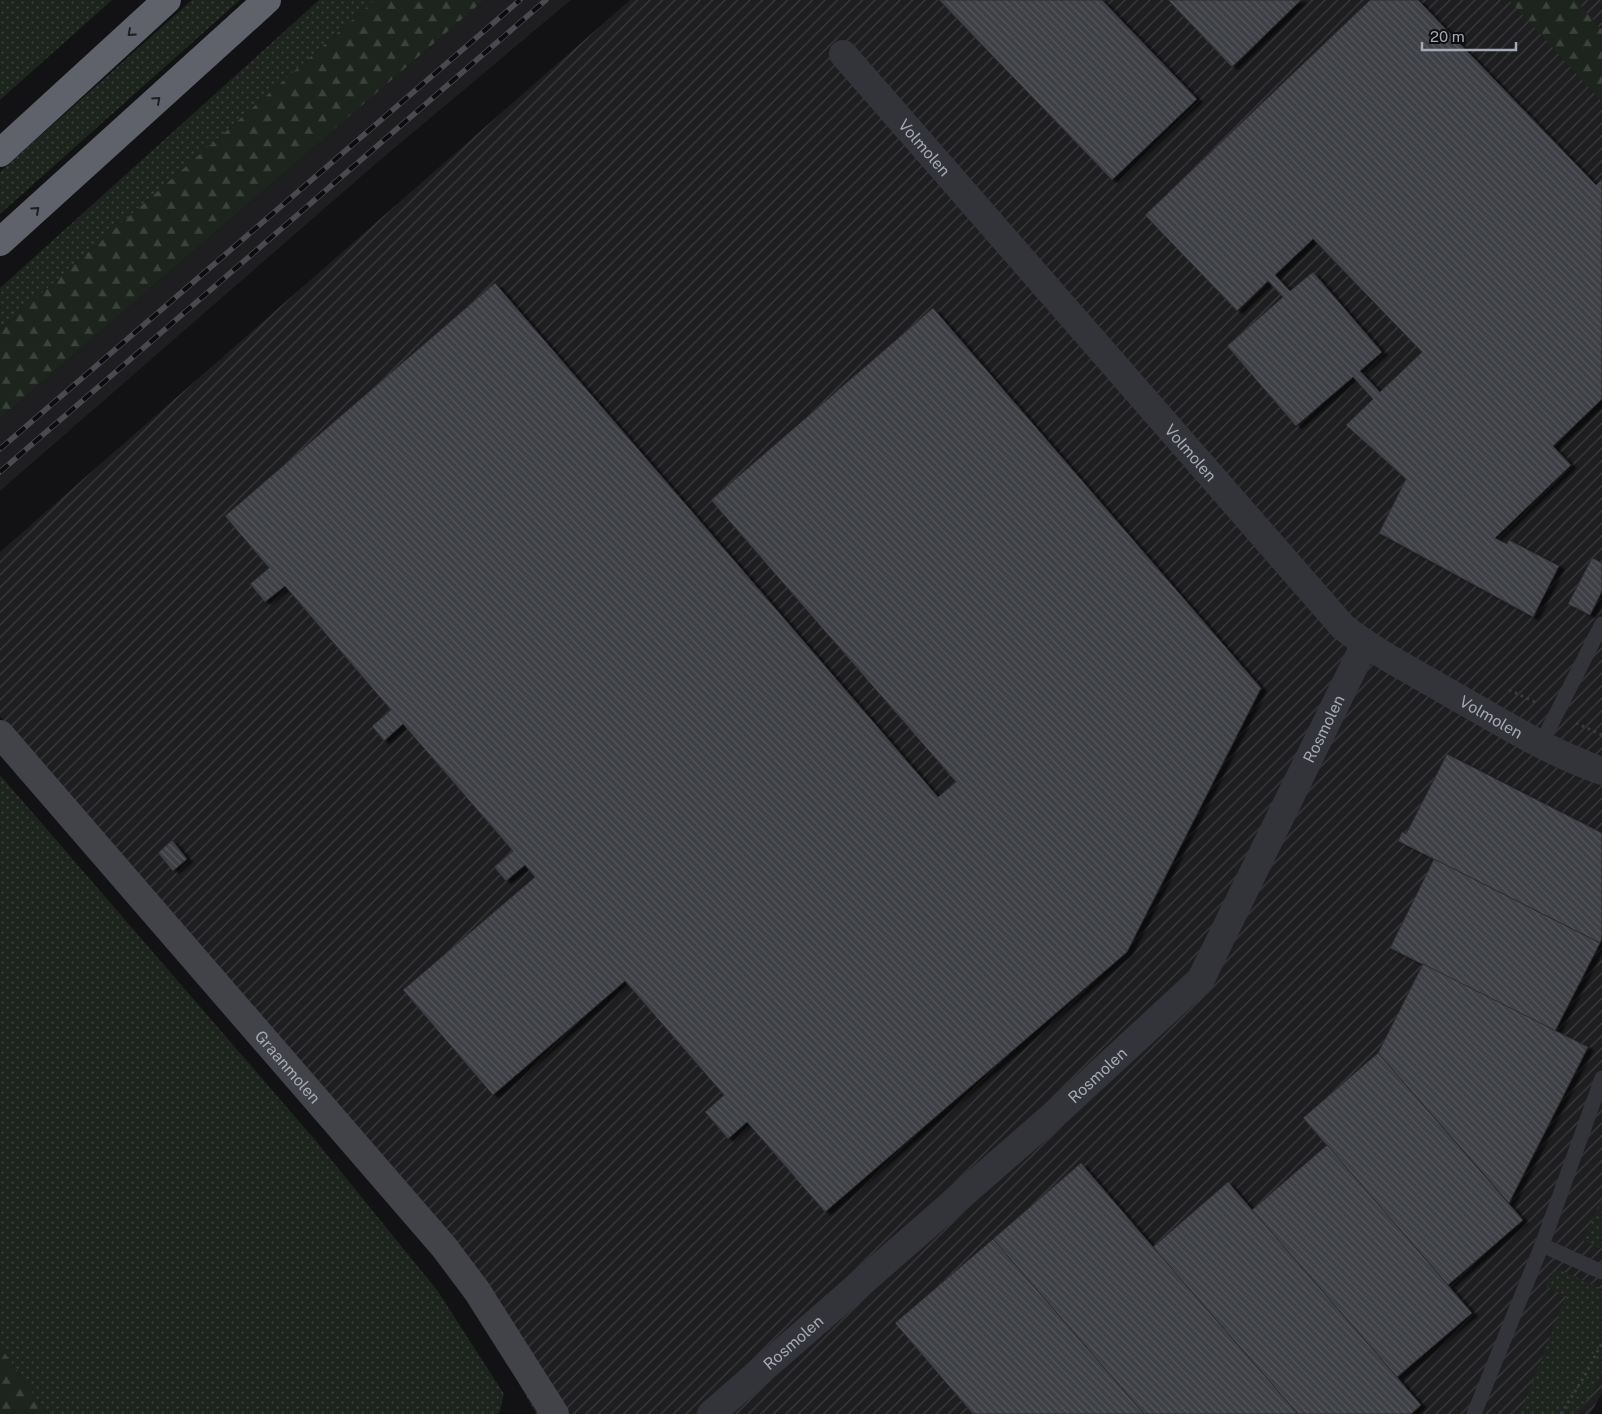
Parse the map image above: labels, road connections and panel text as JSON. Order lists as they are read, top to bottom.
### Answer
{
  "streets": {
    "street": ["Volmolen", "Rosmolen", "Graanmolen"]
  },
  "crossings": [
    ["Volmolen", "Rosmolen"]
  ],
  "scale_bar": "20 m"
}
